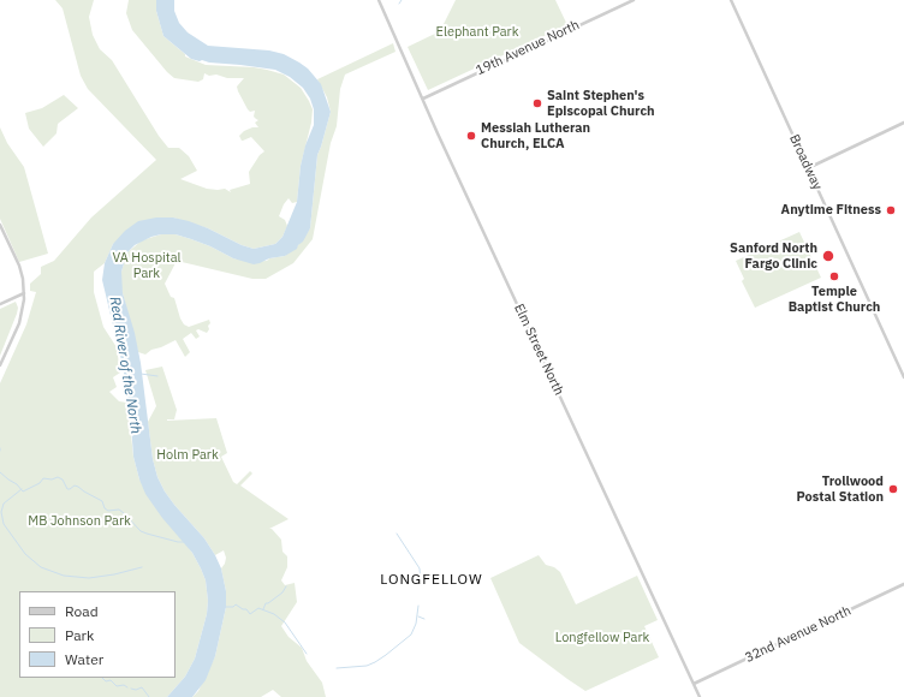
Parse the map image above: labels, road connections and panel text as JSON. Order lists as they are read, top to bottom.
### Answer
{
  "streets": {
    "street": [
      "19th Avenue North",
      "Broadway",
      "Elm Street North",
      "32nd Avenue North"
    ]
  },
  "crossings": [
    ["19th Avenue North", "Elm Street North"],
    ["Elm Street North", "32nd Avenue North"]
  ],
  "districts": ["LONGFELLOW"],
  "water": ["Red River of the North"],
  "parks": [
    "Elephant Park",
    "VA Hospital Park",
    "Holm Park",
    "MB Johnson Park",
    "Longfellow Park"
  ],
  "places": [
    "Saint Stephen's Episcopal Church",
    "Messiah Lutheran Church, ELCA",
    "Anytime Fitness",
    "Sanford North Fargo Clinic",
    "Temple Baptist Church",
    "Trollwood Postal Station"
  ],
  "legend": ["Road", "Park", "Water"]
}
